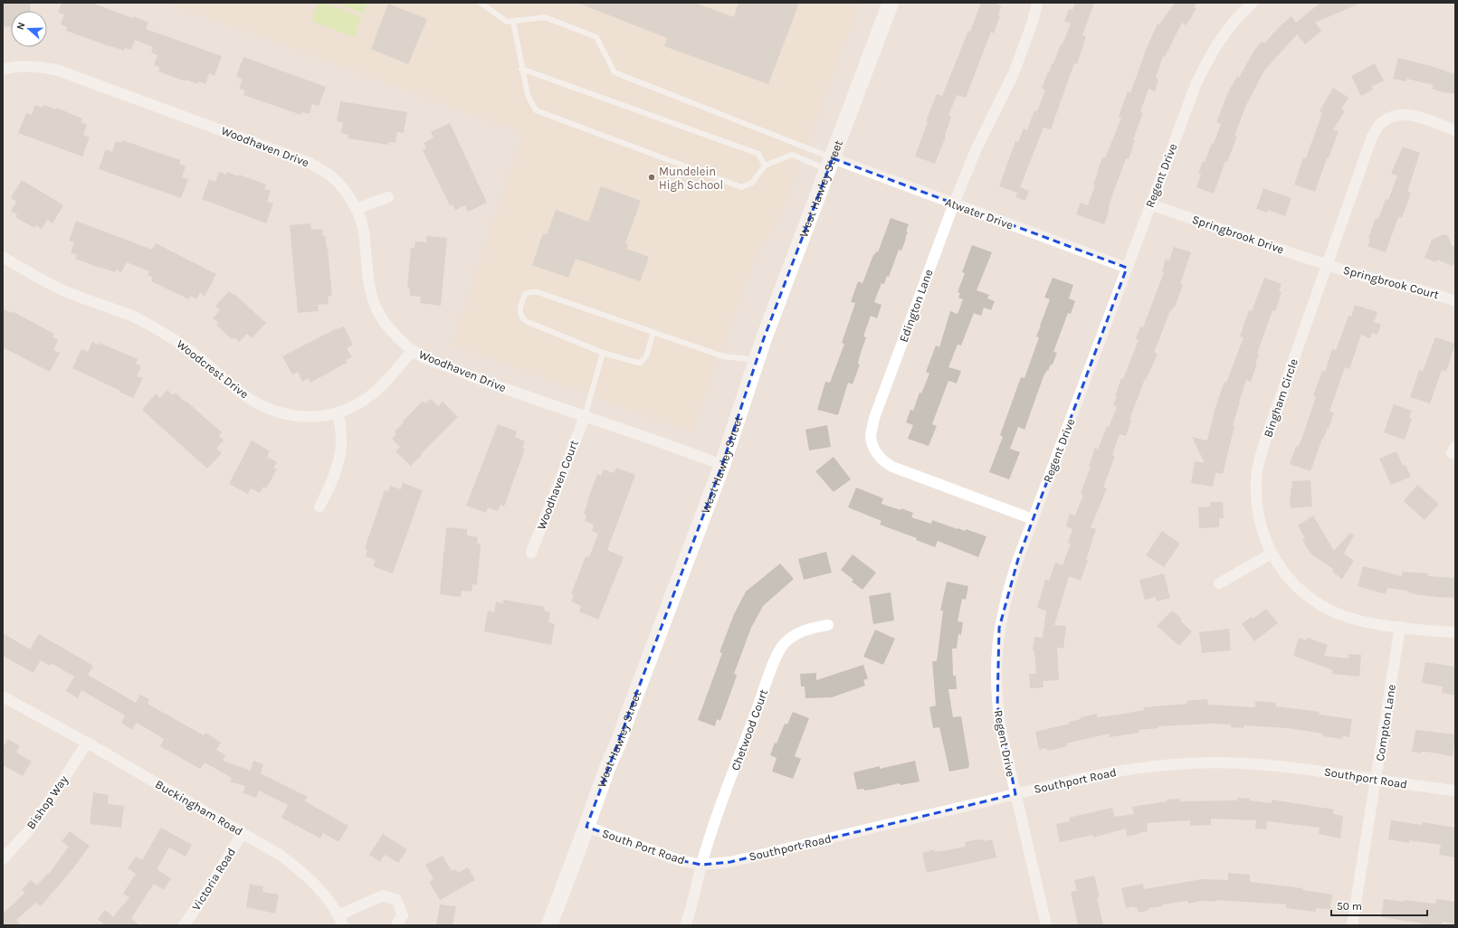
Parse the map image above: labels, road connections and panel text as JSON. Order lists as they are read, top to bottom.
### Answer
{
  "streets": {
    "street": [
      "Woodhaven Drive",
      "Regent Drive",
      "West Hawley Street",
      "Atwater Drive",
      "Springbrook Drive",
      "Springbrook Court",
      "Edington Lane",
      "Woodcrest Drive",
      "Bingham Circle",
      "Woodhaven Court",
      "Compton Lane",
      "Chetwood Court",
      "Southport Road",
      "Bishop Way",
      "Buckingham Road",
      "South Port Road",
      "Victoria Road"
    ]
  },
  "crossings": [
    ["Woodhaven Drive", "West Hawley Street"],
    ["Woodhaven Drive", "Woodcrest Drive"],
    ["Woodhaven Drive", "Woodhaven Court"],
    ["Regent Drive", "Atwater Drive"],
    ["Regent Drive", "Springbrook Drive"],
    ["Regent Drive", "Edington Lane"],
    ["Regent Drive", "Southport Road"],
    ["West Hawley Street", "Atwater Drive"],
    ["West Hawley Street", "South Port Road"],
    ["Atwater Drive", "Edington Lane"],
    ["Springbrook Drive", "Springbrook Court"],
    ["Springbrook Drive", "Bingham Circle"],
    ["Springbrook Court", "Bingham Circle"],
    ["Bingham Circle", "Compton Lane"],
    ["Compton Lane", "Southport Road"],
    ["Chetwood Court", "Southport Road"],
    ["Chetwood Court", "South Port Road"],
    ["Southport Road", "South Port Road"],
    ["Bishop Way", "Buckingham Road"],
    ["Buckingham Road", "Victoria Road"]
  ],
  "places": ["Mundelein High School"],
  "scale_bar": "50 m",
  "north": "left"
}
